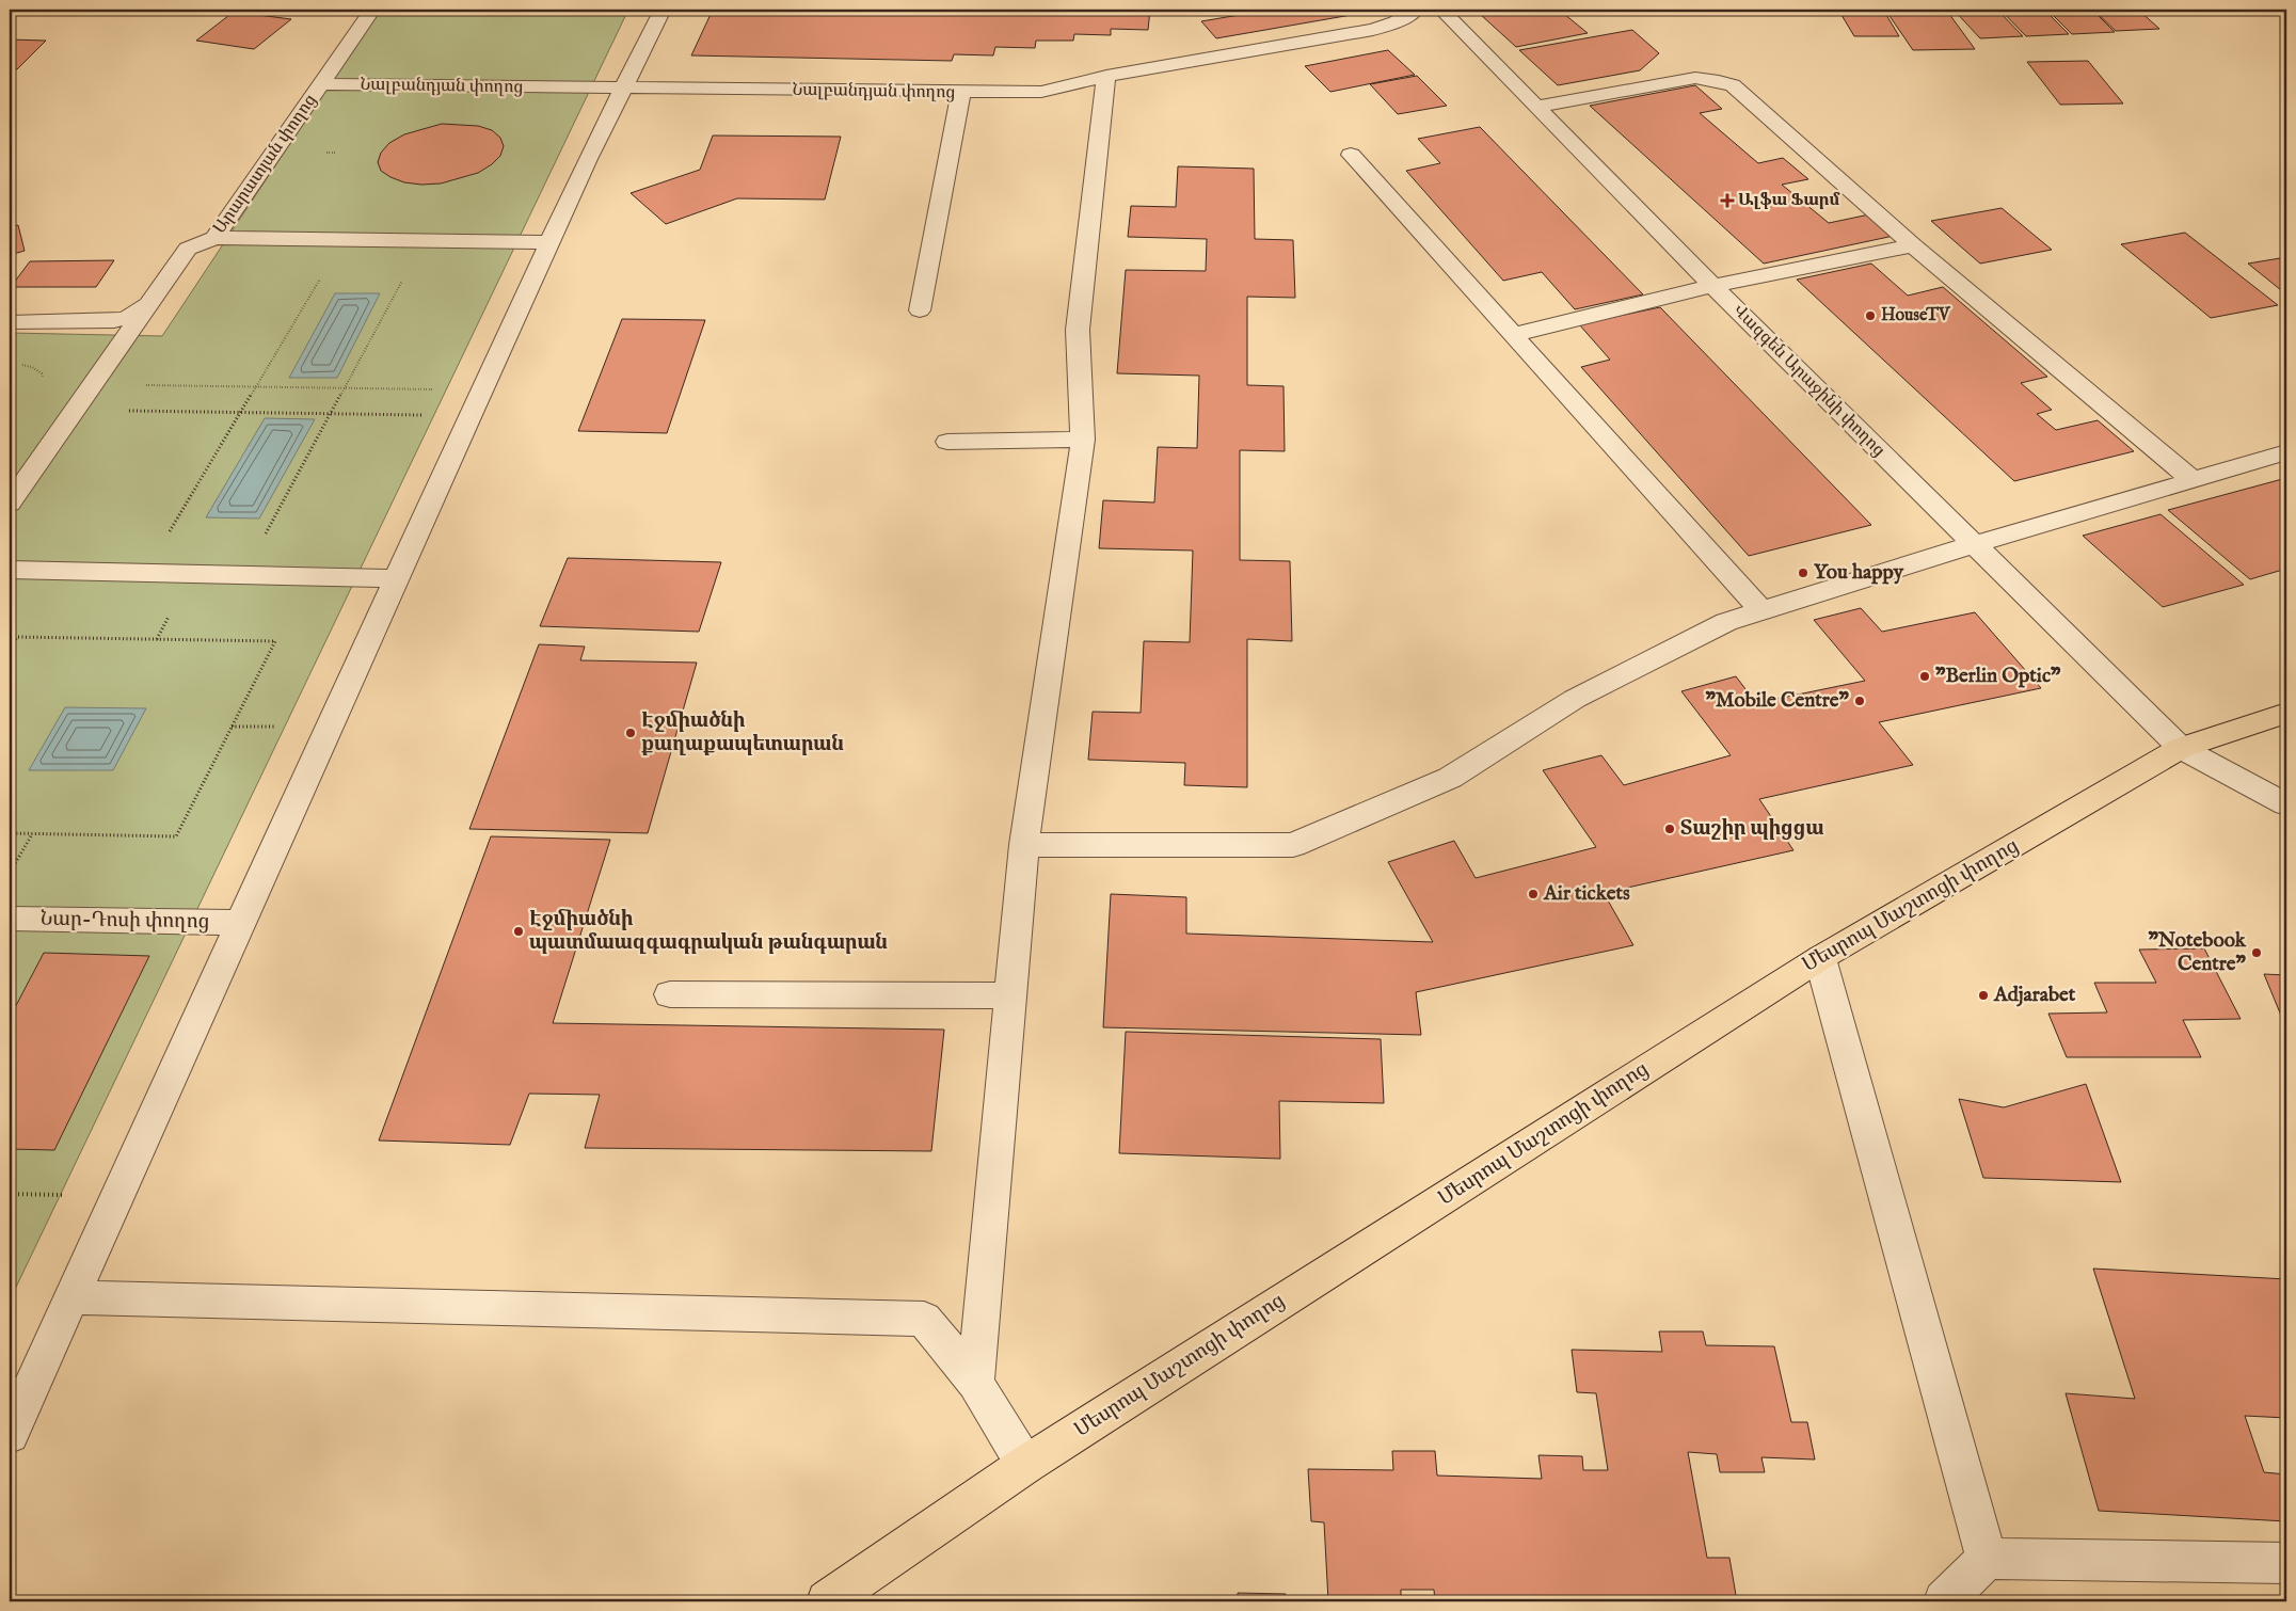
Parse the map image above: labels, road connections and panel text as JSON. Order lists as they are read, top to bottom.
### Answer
{
  "streets": {
    "main road": ["Մեսրոպ Մաշտոցի փողոց"],
    "street": [
      "Նալբանդյան փողոց",
      "Արարատյան փողոց",
      "Վազգեն Արաջինի փողոց",
      "Նար-Դոսի փողոց"
    ]
  },
  "crossings": [
    ["Նալբանդյան փողոց", "Արարատյան փողոց"],
    ["Վազգեն Արաջինի փողոց", "Մեսրոպ Մաշտոցի փողոց"]
  ],
  "places": {
    "health": ["Ալֆա Ֆարմ"],
    "other": [
      "HouseTV",
      "You happy",
      "\"Berlin Optic\"",
      "\"Mobile Centre\"",
      "Էջմիածնի քաղաքապետարան",
      "Տաշիր պիցցա",
      "Air tickets",
      "Էջմիածնի պատմաազգագրական թանգարան",
      "\"Notebook Centre\"",
      "Adjarabet"
    ]
  }
}
